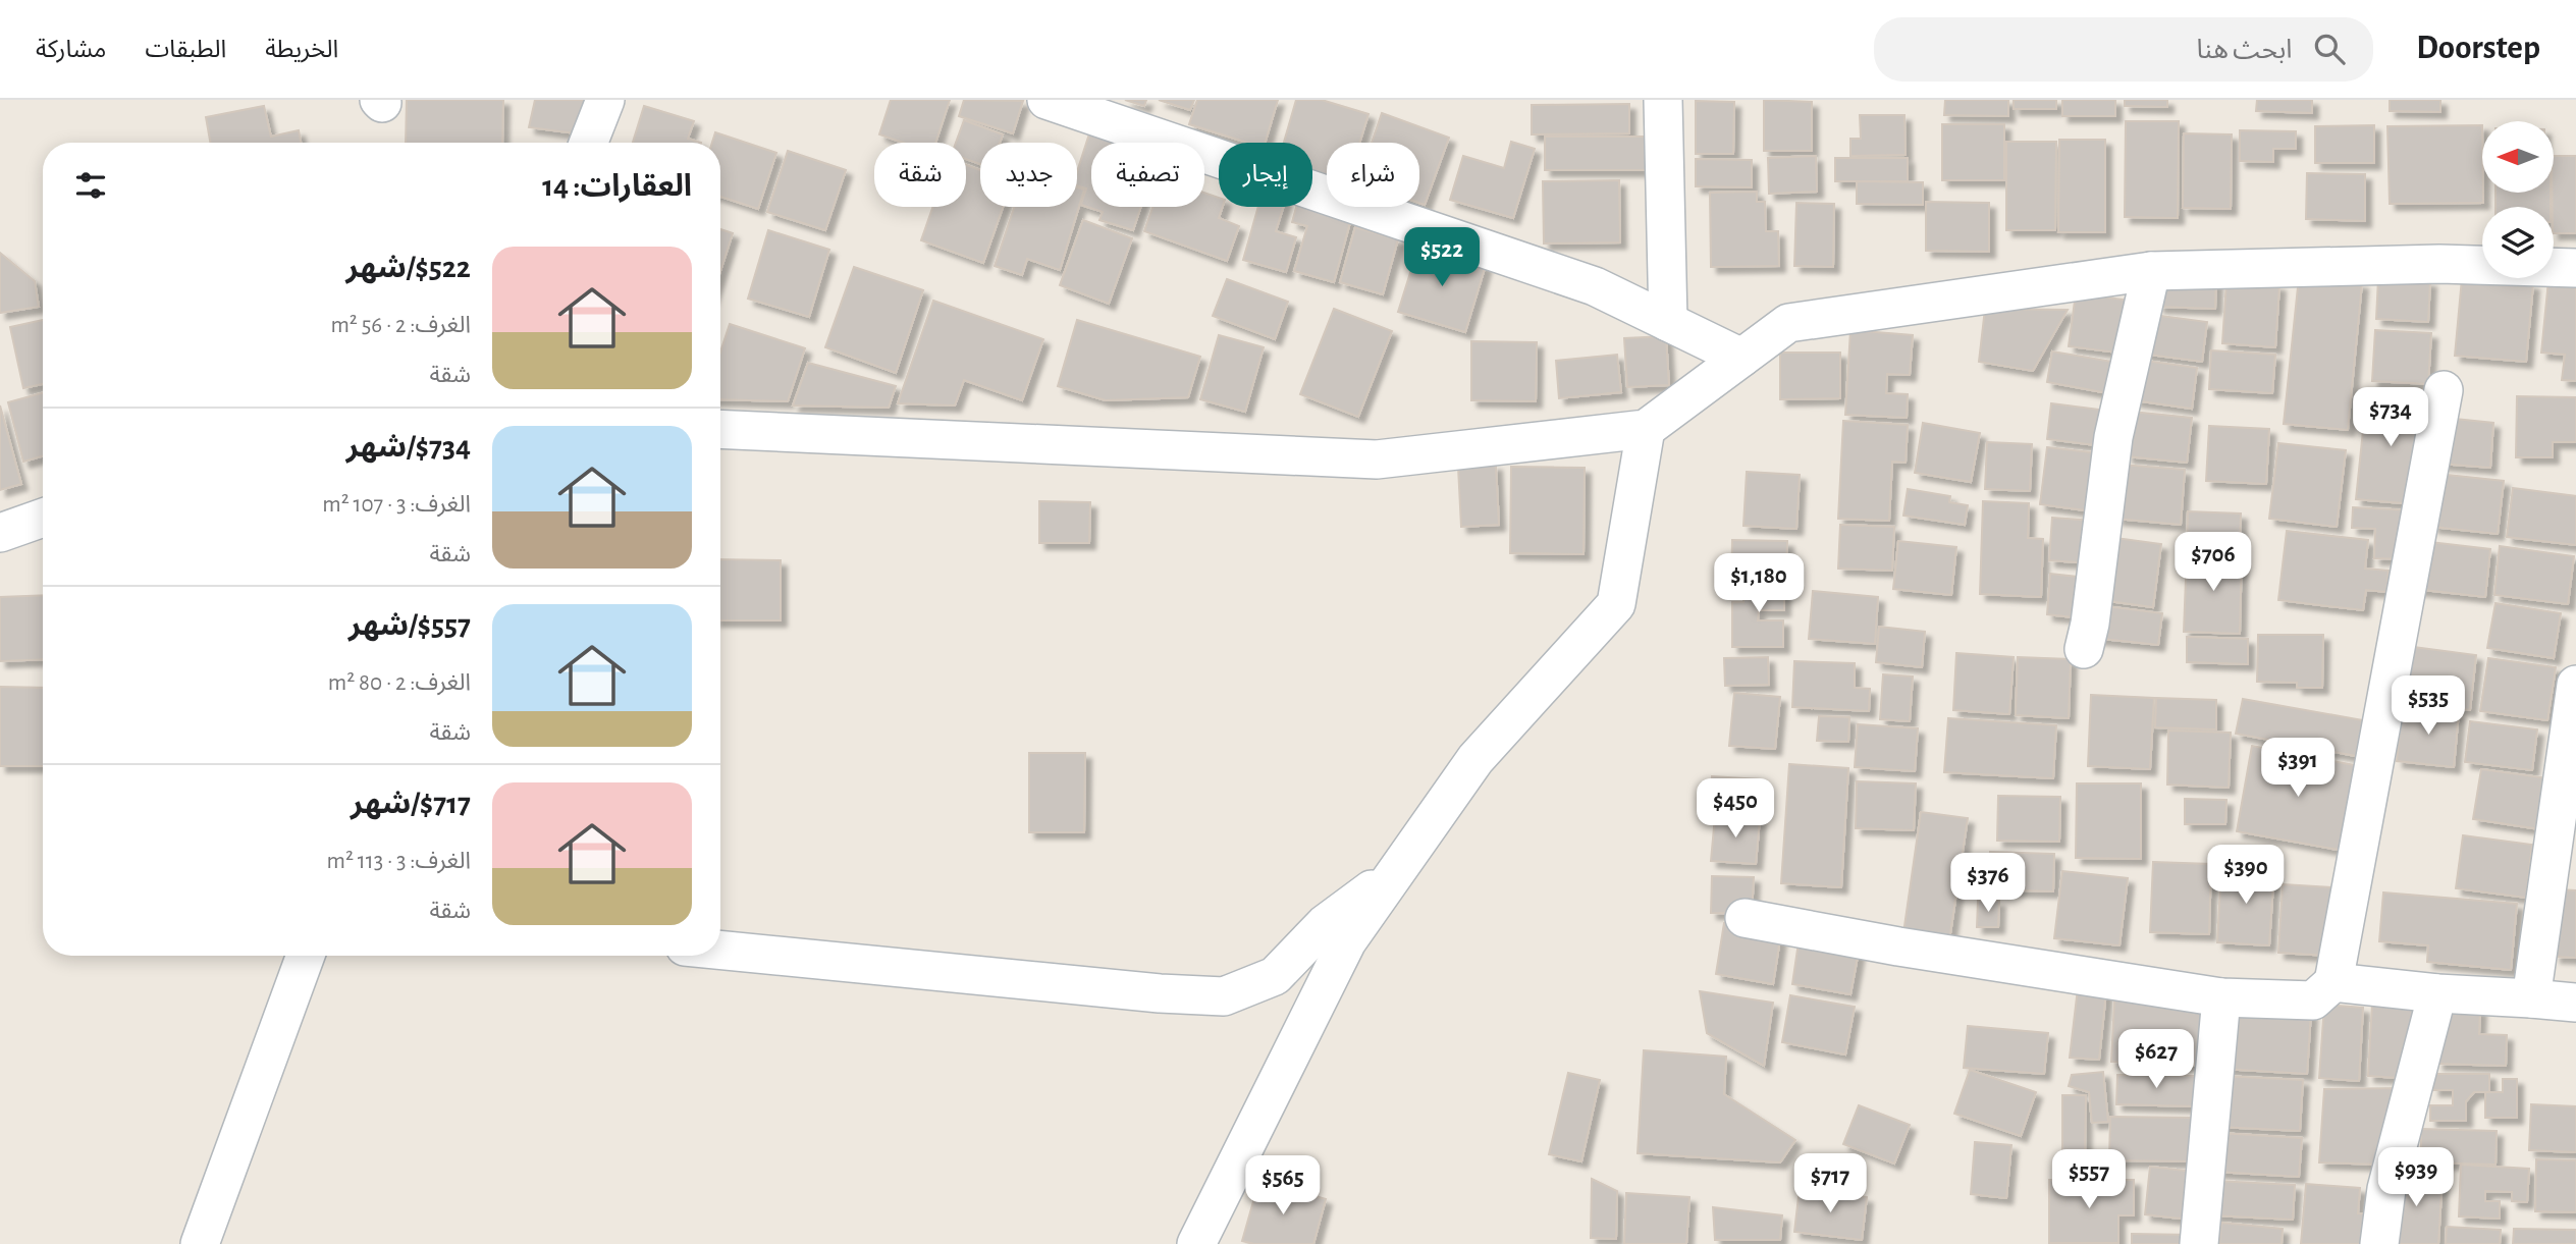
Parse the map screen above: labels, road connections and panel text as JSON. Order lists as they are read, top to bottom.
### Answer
{
  "north": "left",
  "page": {
    "header": "Doorstep",
    "search": "ابحث هنا",
    "nav": ["الخريطة", "الطبقات", "مشاركة"],
    "chip": [
      "شراء",
      "إيجار",
      "تصفية",
      "جديد",
      "شقة"
    ],
    "heading": "العقارات: 14",
    "price": [
      "$522",
      "$734",
      "$706",
      "$1,180",
      "$535",
      "$391",
      "$450",
      "$390",
      "$376",
      "$627",
      "$939",
      "$557",
      "$717",
      "$565"
    ],
    "list": [
      {
        "name": "$522/شهر",
        "note": "الغرف: 2 · 56 m² · شقة"
      },
      {
        "name": "$734/شهر",
        "note": "الغرف: 3 · 107 m² · شقة"
      },
      {
        "name": "$557/شهر",
        "note": "الغرف: 2 · 80 m² · شقة"
      },
      {
        "name": "$717/شهر",
        "note": "الغرف: 3 · 113 m² · شقة"
      }
    ]
  }
}
